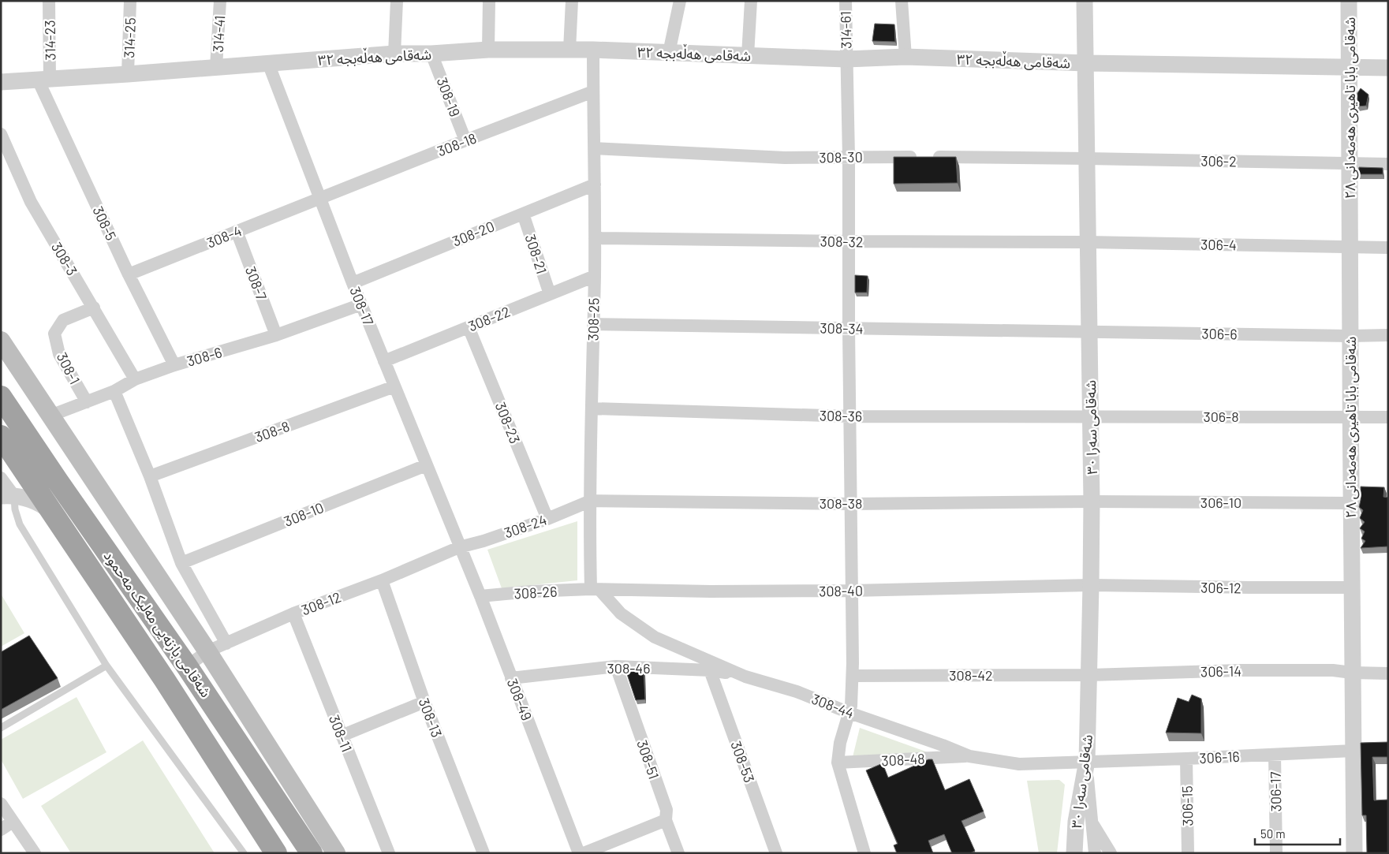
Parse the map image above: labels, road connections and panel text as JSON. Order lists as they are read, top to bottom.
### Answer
{
  "streets": {
    "highway": ["شەقامی بازنەیی مەلیک مەحمود"],
    "street": [
      "314-61",
      "314-41",
      "314-25",
      "314-23",
      "شەقامی هەڵەبجە ٣٢",
      "308-19",
      "شەقامی بابا تاهیری هەمەدانی ٢٨",
      "308-18",
      "308-30",
      "306-2",
      "308-5",
      "308-20",
      "308-4",
      "308-32",
      "306-4",
      "308-21",
      "308-3",
      "308-7",
      "308-17",
      "308-22",
      "308-25",
      "308-34",
      "306-6",
      "308-6",
      "308-1",
      "308-36",
      "306-8",
      "308-23",
      "شەقامی سەرا ٣٠",
      "308-8",
      "306-10",
      "308-38",
      "308-10",
      "308-24",
      "306-12",
      "308-40",
      "308-26",
      "308-12",
      "308-46",
      "306-14",
      "308-42",
      "308-49",
      "308-44",
      "308-13",
      "308-11",
      "306-16",
      "308-51",
      "308-48",
      "308-53",
      "306-17",
      "306-15"
    ]
  },
  "crossings": [
    ["314-61", "شەقامی هەڵەبجە ٣٢"],
    ["314-61", "308-30"],
    ["314-61", "308-32"],
    ["314-61", "308-34"],
    ["314-61", "308-36"],
    ["314-61", "308-38"],
    ["314-61", "308-40"],
    ["314-61", "308-42"],
    ["314-61", "308-44"],
    ["314-61", "308-48"],
    ["314-41", "شەقامی هەڵەبجە ٣٢"],
    ["314-25", "شەقامی هەڵەبجە ٣٢"],
    ["314-23", "شەقامی هەڵەبجە ٣٢"],
    ["314-23", "308-5"],
    ["شەقامی هەڵەبجە ٣٢", "308-19"],
    ["شەقامی هەڵەبجە ٣٢", "شەقامی بابا تاهیری هەمەدانی ٢٨"],
    ["شەقامی هەڵەبجە ٣٢", "308-5"],
    ["شەقامی هەڵەبجە ٣٢", "308-17"],
    ["شەقامی هەڵەبجە ٣٢", "308-25"],
    ["شەقامی هەڵەبجە ٣٢", "شەقامی سەرا ٣٠"],
    ["308-19", "308-18"],
    ["شەقامی بابا تاهیری هەمەدانی ٢٨", "306-2"],
    ["شەقامی بابا تاهیری هەمەدانی ٢٨", "306-4"],
    ["شەقامی بابا تاهیری هەمەدانی ٢٨", "306-6"],
    ["شەقامی بابا تاهیری هەمەدانی ٢٨", "306-8"],
    ["شەقامی بابا تاهیری هەمەدانی ٢٨", "306-10"],
    ["شەقامی بابا تاهیری هەمەدانی ٢٨", "306-12"],
    ["شەقامی بابا تاهیری هەمەدانی ٢٨", "306-14"],
    ["شەقامی بابا تاهیری هەمەدانی ٢٨", "306-16"],
    ["308-18", "308-4"],
    ["308-18", "308-17"],
    ["308-18", "308-25"],
    ["308-30", "306-2"],
    ["308-30", "308-25"],
    ["308-30", "شەقامی سەرا ٣٠"],
    ["306-2", "شەقامی سەرا ٣٠"],
    ["308-5", "308-4"],
    ["308-5", "308-6"],
    ["308-20", "308-21"],
    ["308-20", "308-17"],
    ["308-20", "308-25"],
    ["308-4", "308-7"],
    ["308-4", "308-17"],
    ["308-32", "306-4"],
    ["308-32", "308-25"],
    ["308-32", "شەقامی سەرا ٣٠"],
    ["306-4", "شەقامی سەرا ٣٠"],
    ["308-21", "308-22"],
    ["308-3", "308-6"],
    ["308-3", "308-1"],
    ["308-7", "308-6"],
    ["308-17", "308-22"],
    ["308-17", "308-6"],
    ["308-17", "308-8"],
    ["308-17", "308-10"],
    ["308-17", "308-24"],
    ["308-17", "308-12"],
    ["308-17", "308-49"],
    ["308-22", "308-25"],
    ["308-22", "308-23"],
    ["308-25", "308-34"],
    ["308-25", "308-36"],
    ["308-25", "308-38"],
    ["308-25", "308-24"],
    ["308-25", "308-40"],
    ["308-25", "308-26"],
    ["308-25", "308-44"],
    ["308-34", "306-6"],
    ["308-34", "شەقامی سەرا ٣٠"],
    ["306-6", "شەقامی سەرا ٣٠"],
    ["308-6", "308-1"],
    ["308-36", "306-8"],
    ["308-36", "شەقامی سەرا ٣٠"],
    ["306-8", "شەقامی سەرا ٣٠"],
    ["308-23", "308-24"],
    ["شەقامی سەرا ٣٠", "306-10"],
    ["شەقامی سەرا ٣٠", "308-38"],
    ["شەقامی سەرا ٣٠", "306-12"],
    ["شەقامی سەرا ٣٠", "308-40"],
    ["شەقامی سەرا ٣٠", "306-14"],
    ["شەقامی سەرا ٣٠", "308-42"],
    ["شەقامی سەرا ٣٠", "308-44"],
    ["شەقامی سەرا ٣٠", "306-16"],
    ["306-10", "308-38"],
    ["308-38", "308-24"],
    ["308-24", "308-12"],
    ["308-24", "308-49"],
    ["306-12", "308-40"],
    ["308-40", "308-26"],
    ["308-40", "308-44"],
    ["308-26", "308-49"],
    ["308-26", "308-44"],
    ["308-12", "شەقامی بازنەیی مەلیک مەحمود"],
    ["308-12", "308-49"],
    ["308-12", "308-13"],
    ["308-12", "308-11"],
    ["308-46", "308-49"],
    ["308-46", "308-44"],
    ["308-46", "308-51"],
    ["308-46", "308-53"],
    ["306-14", "308-42"],
    ["308-44", "306-16"],
    ["308-44", "308-48"],
    ["306-16", "306-17"],
    ["306-16", "306-15"]
  ],
  "scale_bar": "50 m"
}
